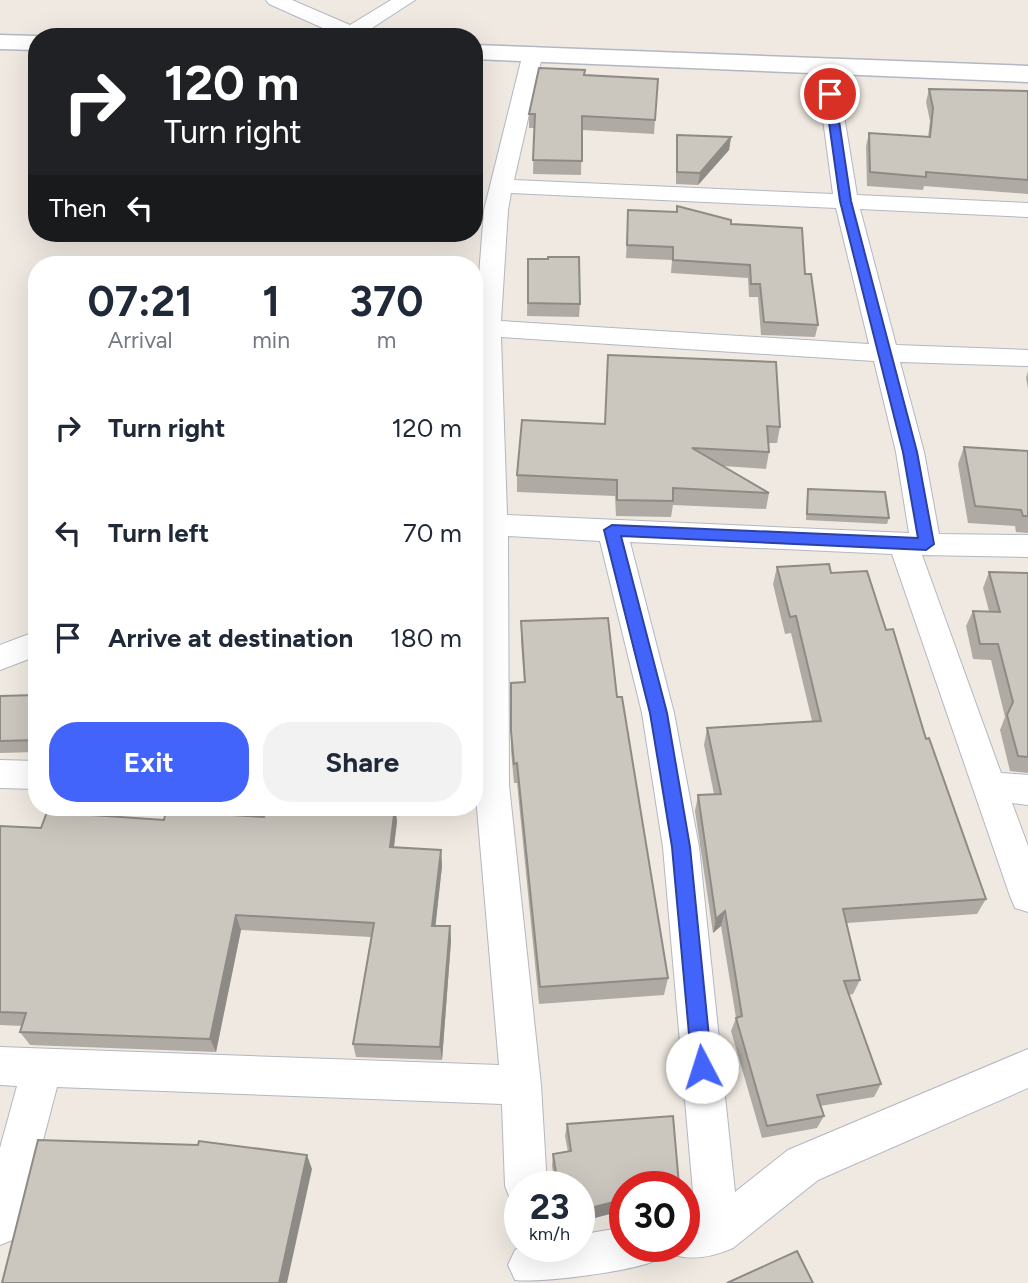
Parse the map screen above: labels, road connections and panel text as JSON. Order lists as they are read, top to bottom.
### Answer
{
  "page": {
    "turn": ["120 m", "Turn right"],
    "then": "Then",
    "eta": [
      "07:21",
      "Arrival",
      "1",
      "min",
      "370",
      "m"
    ],
    "list": [
      {
        "name": "Turn right",
        "value": "120 m"
      },
      {
        "name": "Turn left",
        "value": "70 m"
      },
      {
        "name": "Arrive at destination",
        "value": "180 m"
      }
    ],
    "buttons": ["Exit", "Share"],
    "speed": "23 km/h",
    "limit": "30"
  }
}
